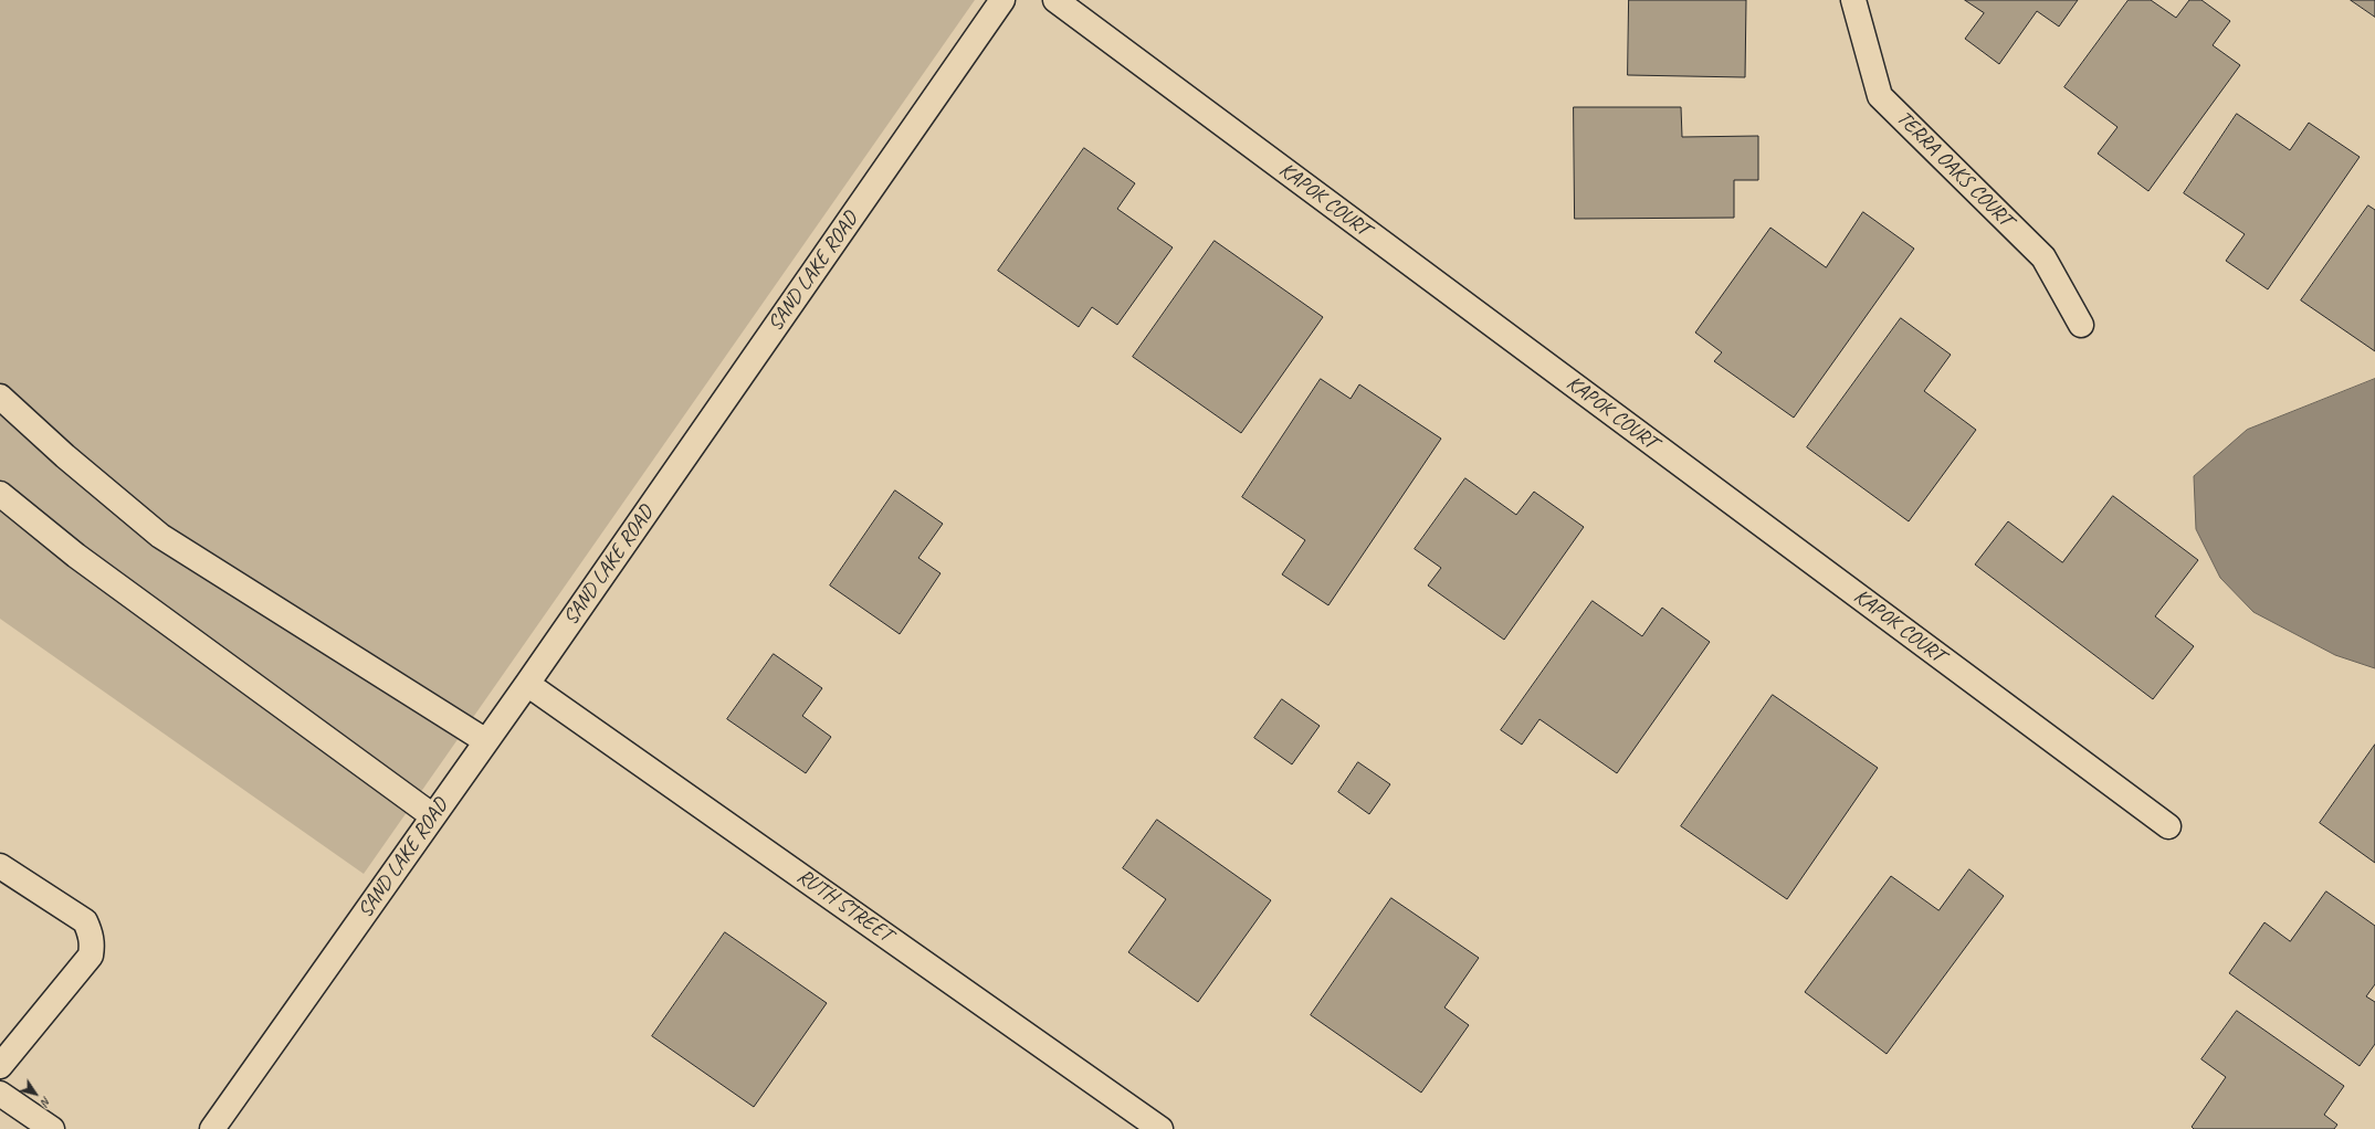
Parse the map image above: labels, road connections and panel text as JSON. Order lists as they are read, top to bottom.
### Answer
{
  "streets": {
    "street": [
      "TERRA OAKS COURT",
      "KAPOK COURT",
      "SAND LAKE ROAD",
      "RUTH STREET"
    ]
  },
  "crossings": [
    ["SAND LAKE ROAD", "RUTH STREET"]
  ],
  "north": "bottom right"
}
